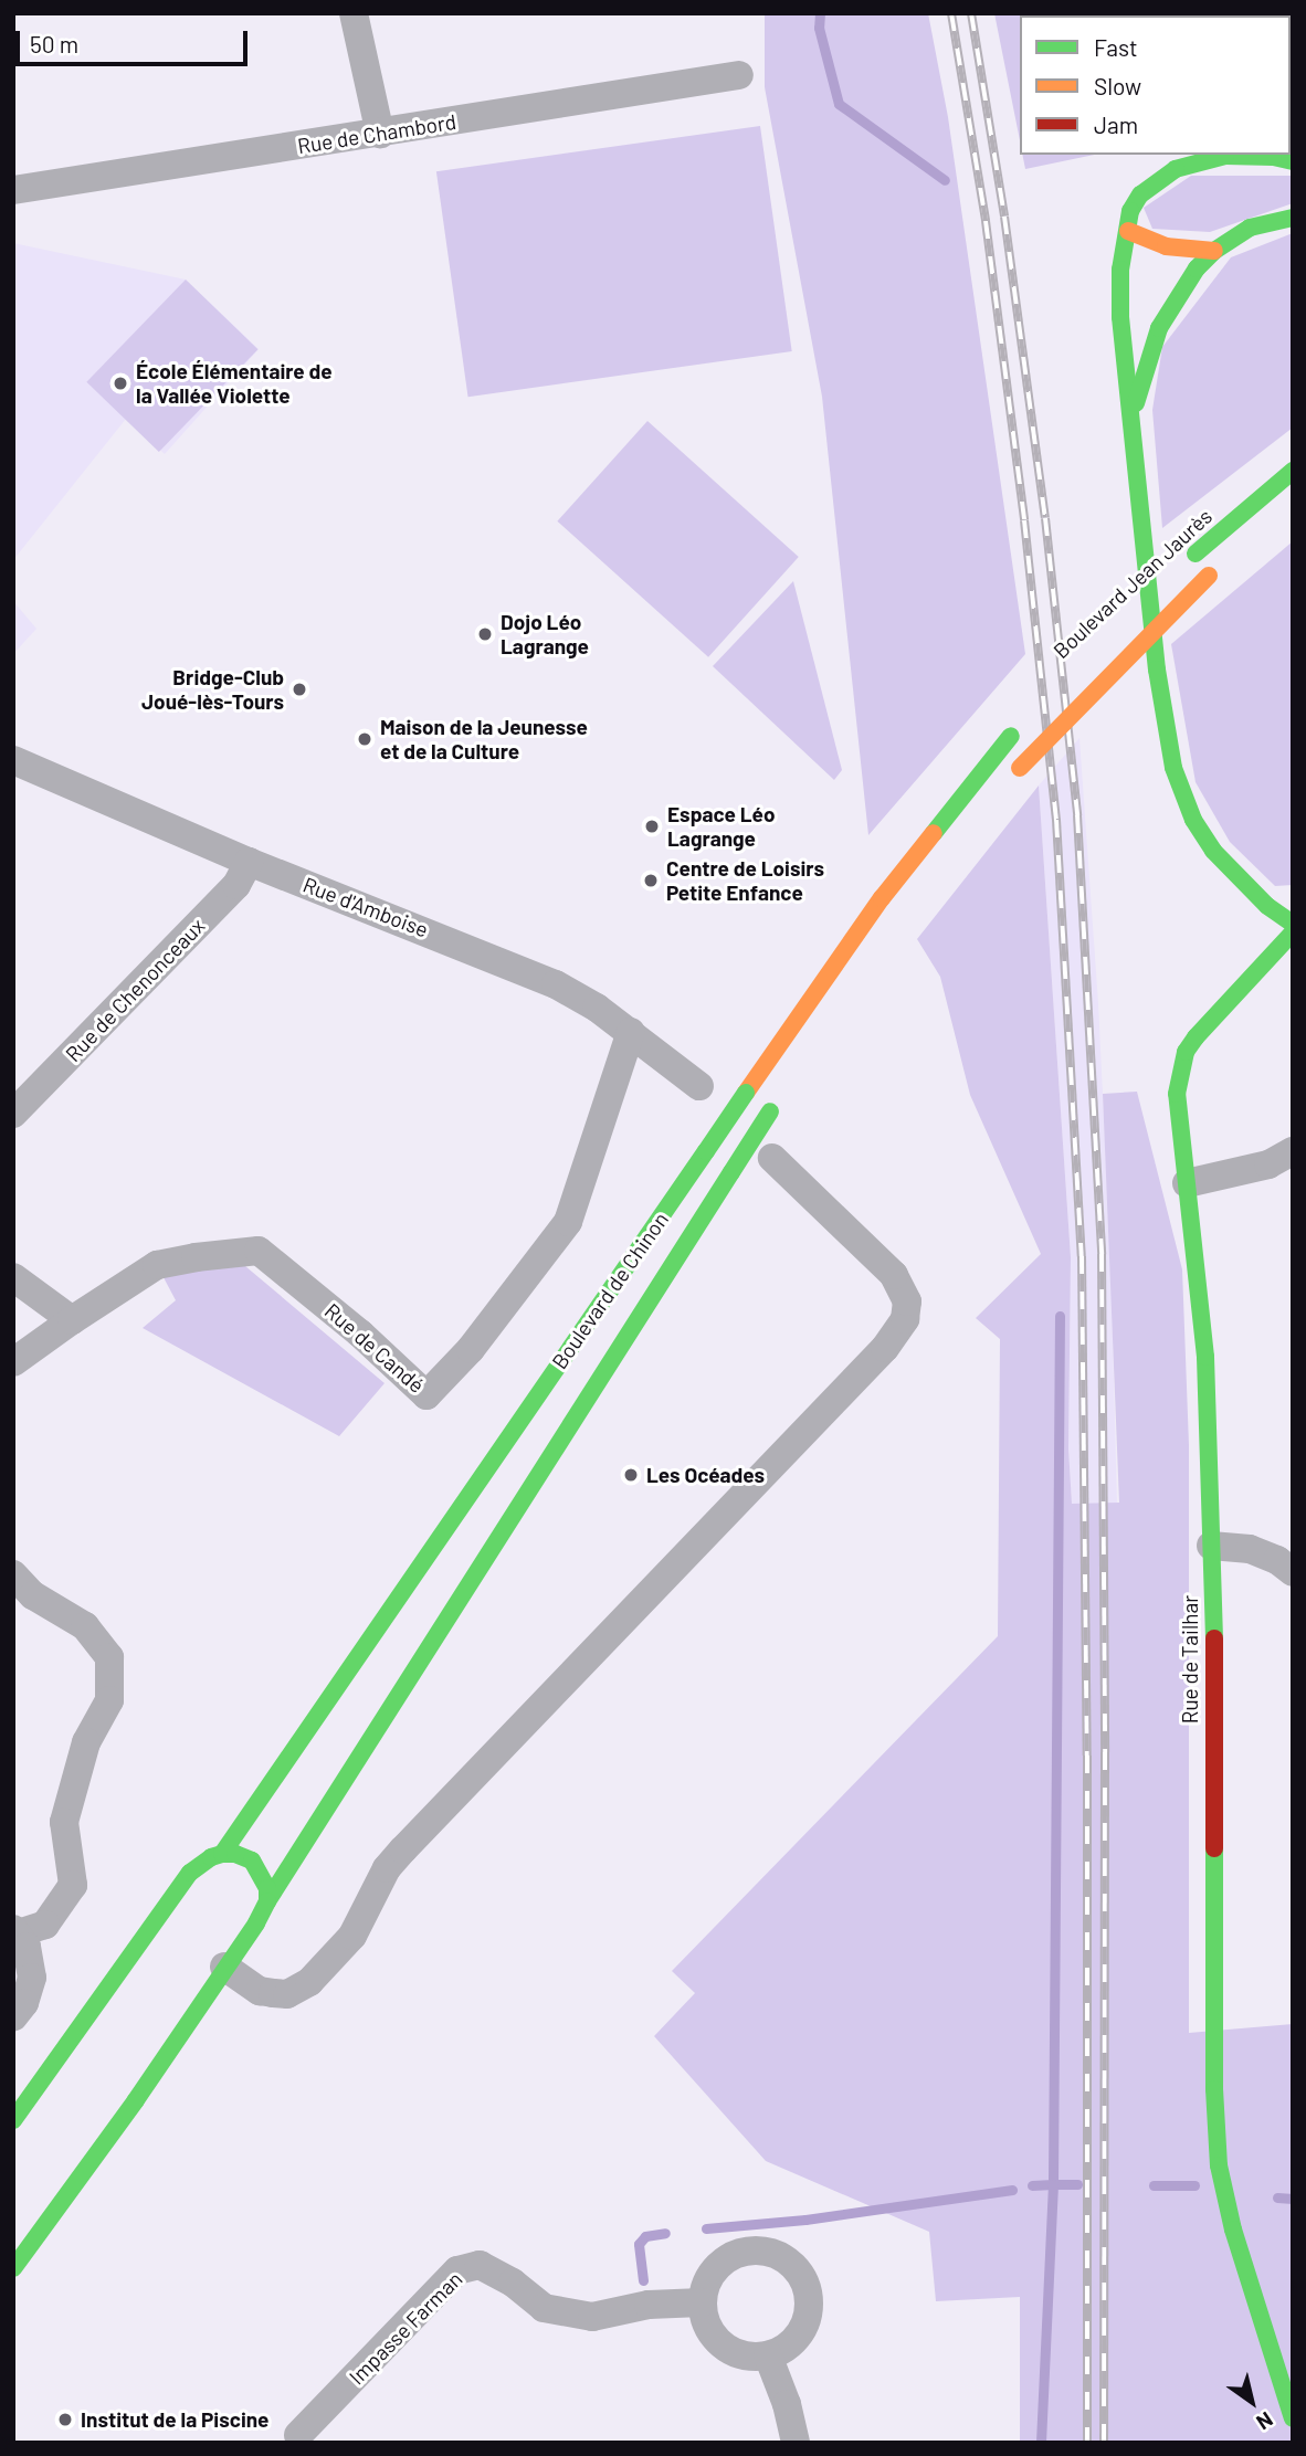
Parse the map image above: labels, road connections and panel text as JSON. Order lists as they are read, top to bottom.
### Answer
{
  "streets": {
    "main road": ["Boulevard Jean Jaurès", "Boulevard de Chinon", "Rue de Tailhar"],
    "street": [
      "Rue de Chambord",
      "Rue d'Amboise",
      "Rue de Chenonceaux",
      "Rue de Candé",
      "Impasse Farman"
    ]
  },
  "crossings": [
    ["Rue d'Amboise", "Rue de Chenonceaux"],
    ["Rue d'Amboise", "Rue de Candé"]
  ],
  "places": [
    "École Élémentaire de la Vallée Violette",
    "Dojo Léo Lagrange",
    "Bridge-Club Joué-lès-Tours",
    "Maison de la Jeunesse et de la Culture",
    "Espace Léo Lagrange",
    "Centre de Loisirs Petite Enfance",
    "Les Océades",
    "Institut de la Piscine"
  ],
  "legend": ["Fast", "Slow", "Jam"],
  "scale_bar": "50 m",
  "north": "bottom right"
}
